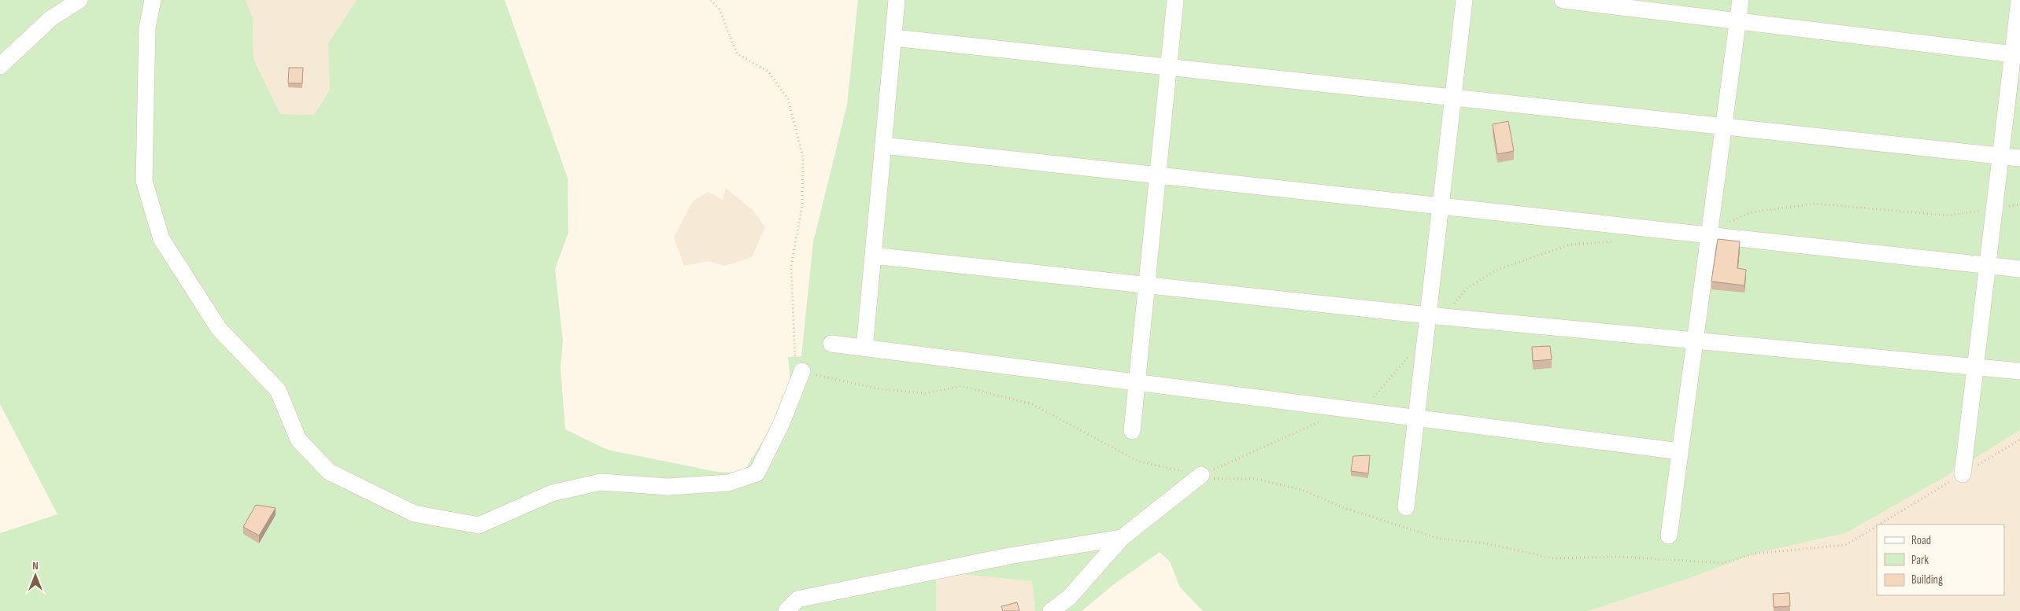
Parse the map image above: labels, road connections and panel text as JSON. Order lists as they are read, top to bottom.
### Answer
{
  "legend": ["Road", "Park", "Building"],
  "north": "top"
}
